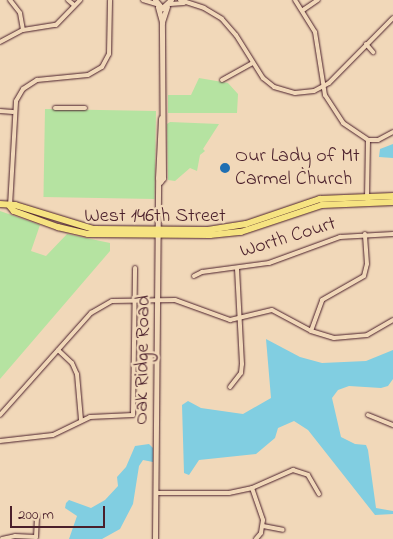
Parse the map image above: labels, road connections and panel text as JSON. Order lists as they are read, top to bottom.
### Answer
{
  "streets": {
    "main road": ["West 146th Street"],
    "street": ["Worth Court", "Oak Ridge Road"]
  },
  "crossings": [
    ["West 146th Street", "Oak Ridge Road"]
  ],
  "places": ["Our Lady of Mt Carmel Church"],
  "scale_bar": "200 m"
}
